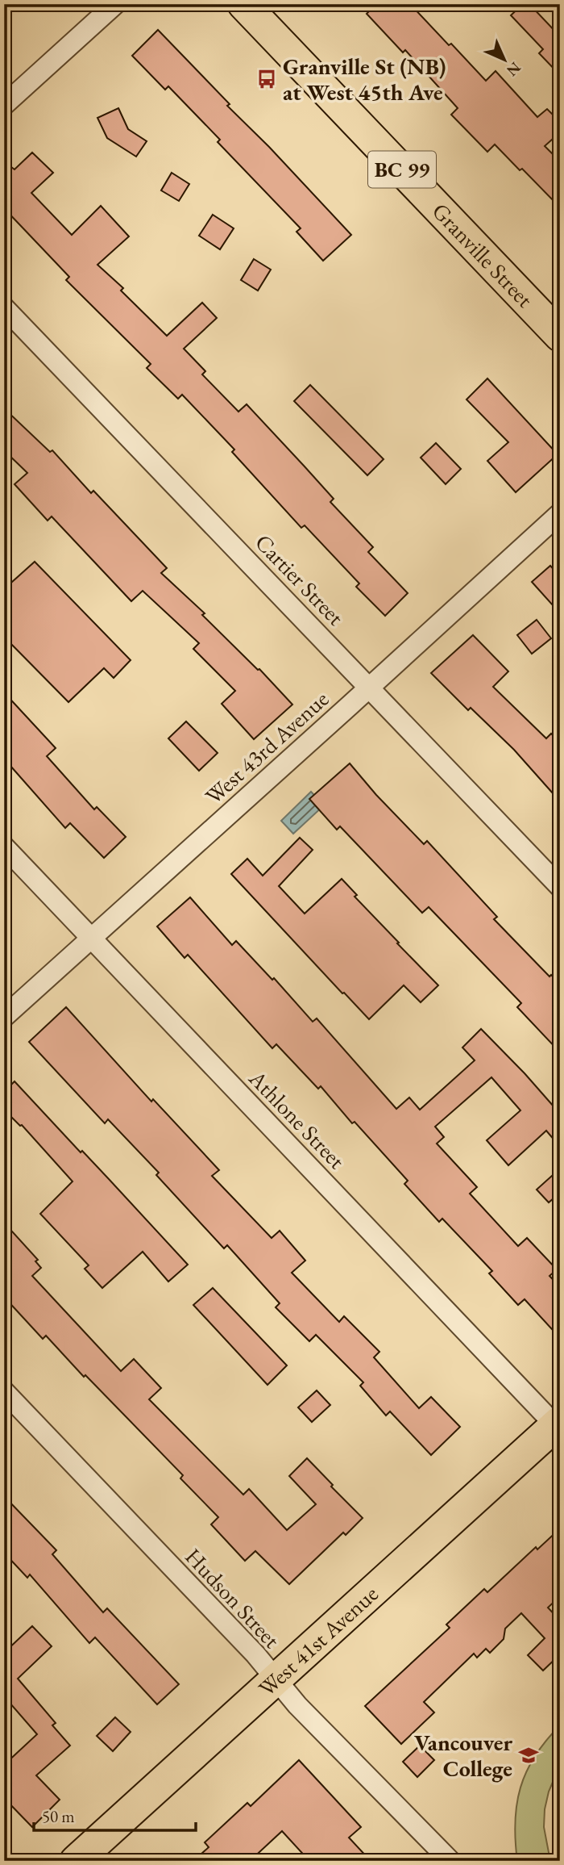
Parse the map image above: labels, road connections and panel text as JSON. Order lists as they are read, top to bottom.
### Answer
{
  "streets": {
    "main road": ["BC 99", "Granville Street", "West 41st Avenue"],
    "street": [
      "Cartier Street",
      "West 43rd Avenue",
      "Athlone Street",
      "Hudson Street"
    ]
  },
  "crossings": [
    ["Cartier Street", "West 43rd Avenue"],
    ["West 43rd Avenue", "Athlone Street"],
    ["Athlone Street", "West 41st Avenue"],
    ["Hudson Street", "West 41st Avenue"]
  ],
  "places": {
    "bus stop": ["Granville St (NB) at West 45th Ave"],
    "school or university": ["Vancouver College"]
  },
  "scale_bar": "50 m",
  "north": "bottom right"
}
